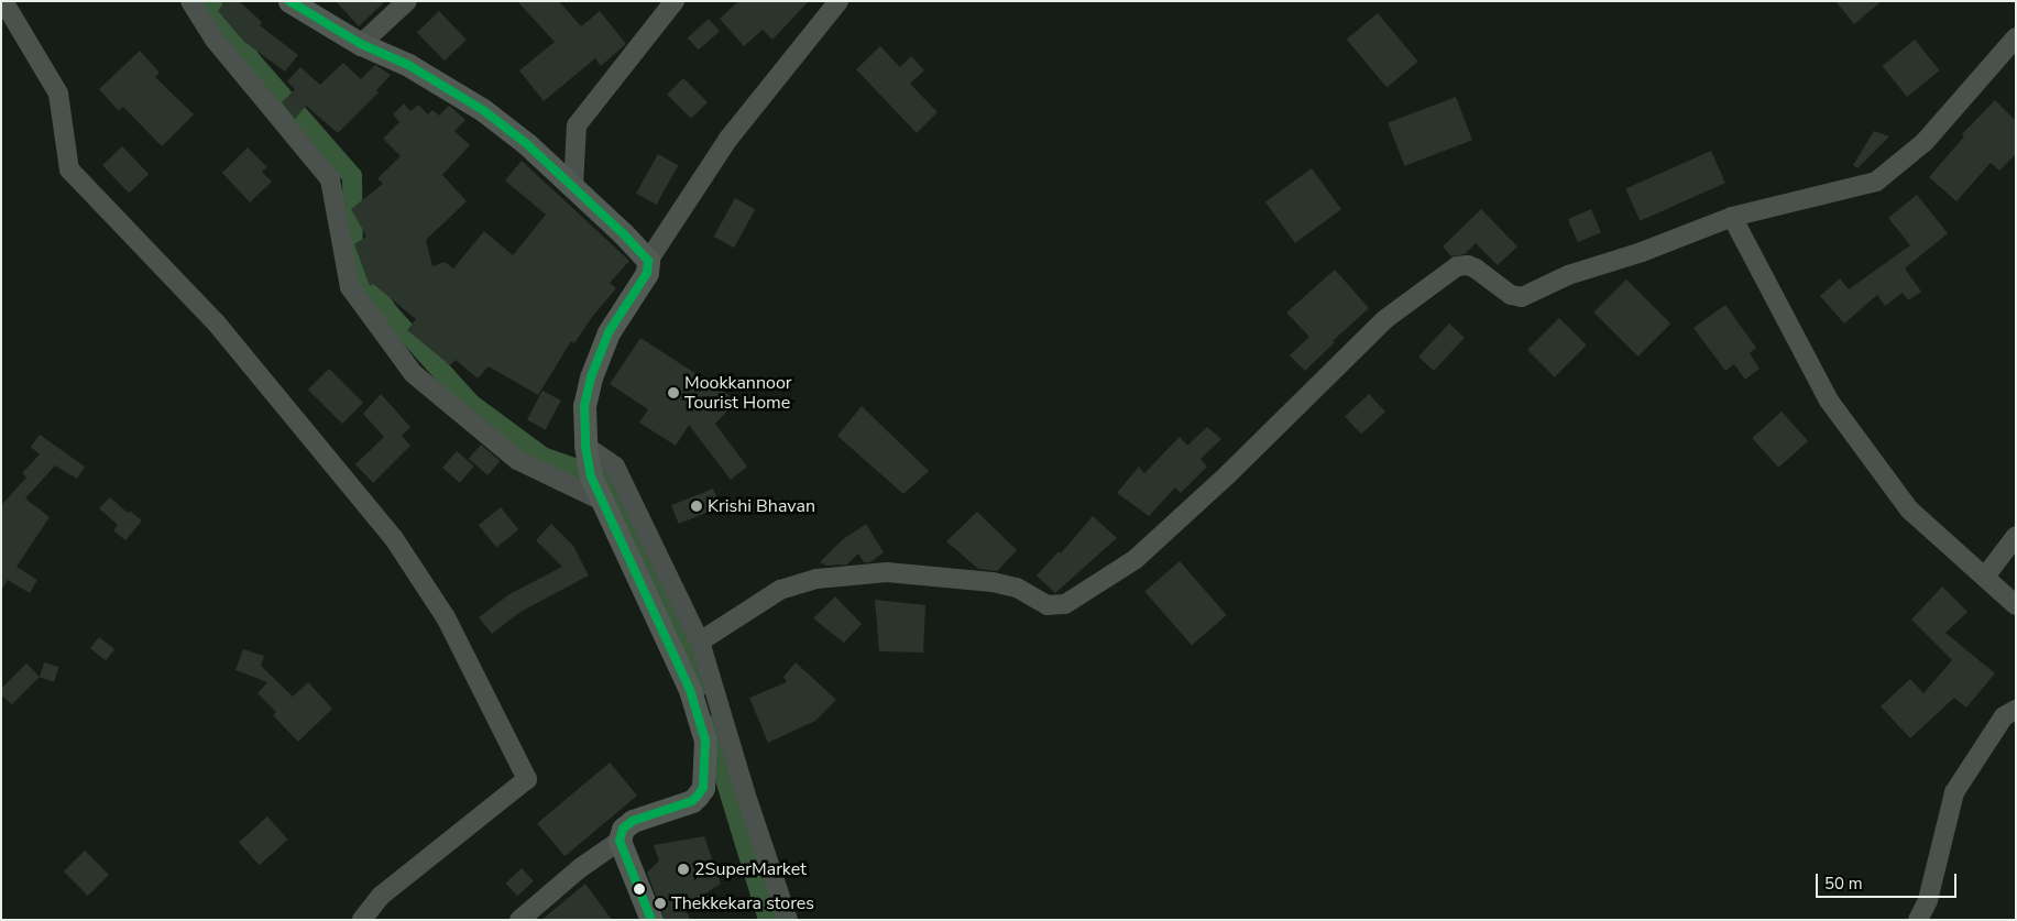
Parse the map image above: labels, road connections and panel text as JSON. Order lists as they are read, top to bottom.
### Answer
{
  "places": [
    "Mookkannoor Tourist Home",
    "Krishi Bhavan",
    "2SuperMarket",
    "Thekkekara stores"
  ],
  "scale_bar": "50 m"
}
